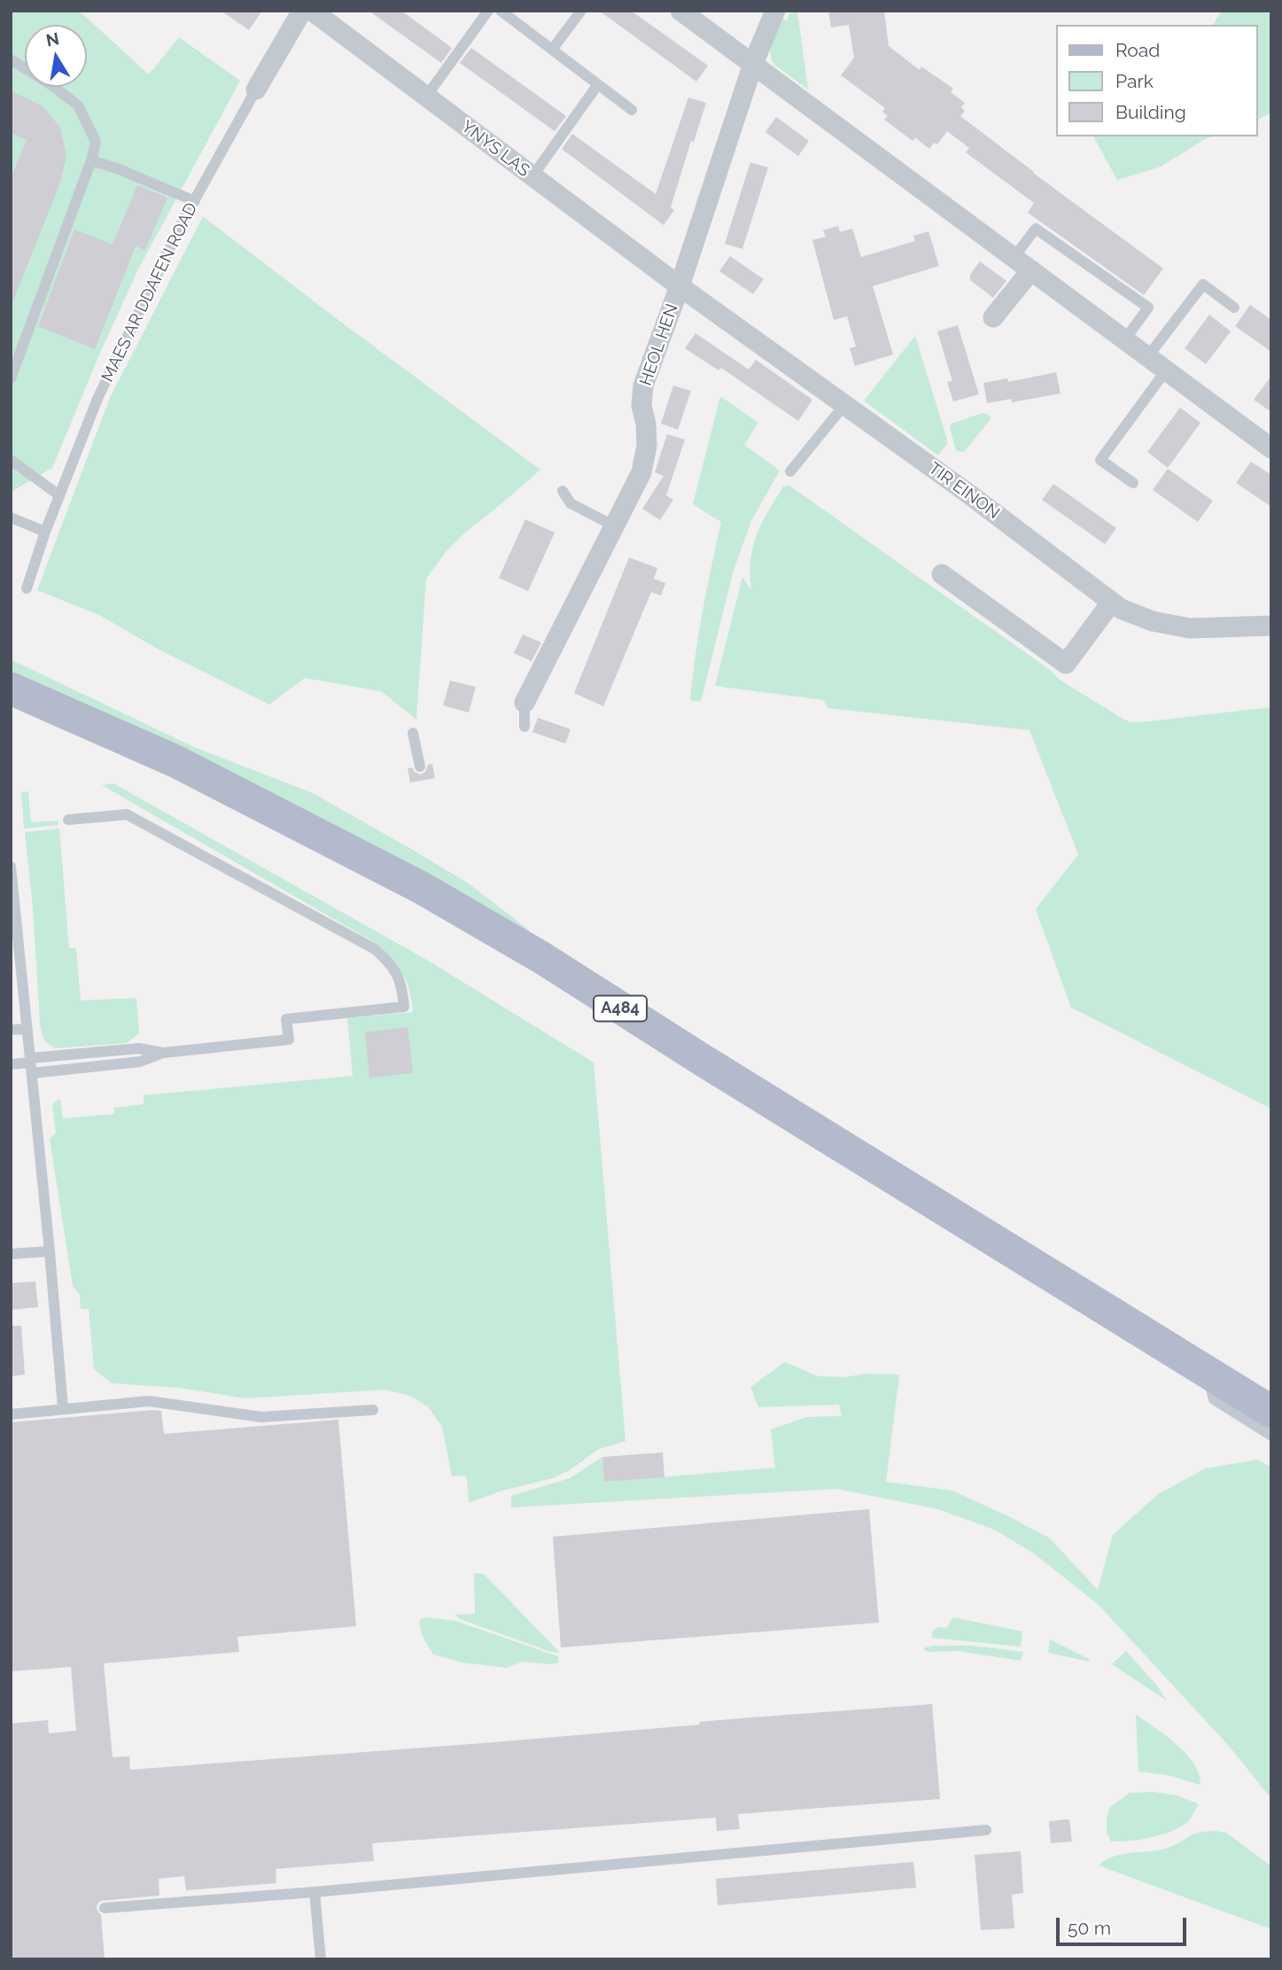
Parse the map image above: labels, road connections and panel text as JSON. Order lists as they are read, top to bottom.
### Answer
{
  "streets": {
    "main road": ["A484"],
    "street": [
      "YNYS LAS",
      "MAES AR DDAFEN ROAD",
      "HEOL HEN",
      "TIR EINON"
    ]
  },
  "crossings": [
    ["YNYS LAS", "HEOL HEN"],
    ["YNYS LAS", "TIR EINON"],
    ["HEOL HEN", "TIR EINON"]
  ],
  "legend": ["Road", "Park", "Building"],
  "scale_bar": "50 m",
  "north": "top"
}
